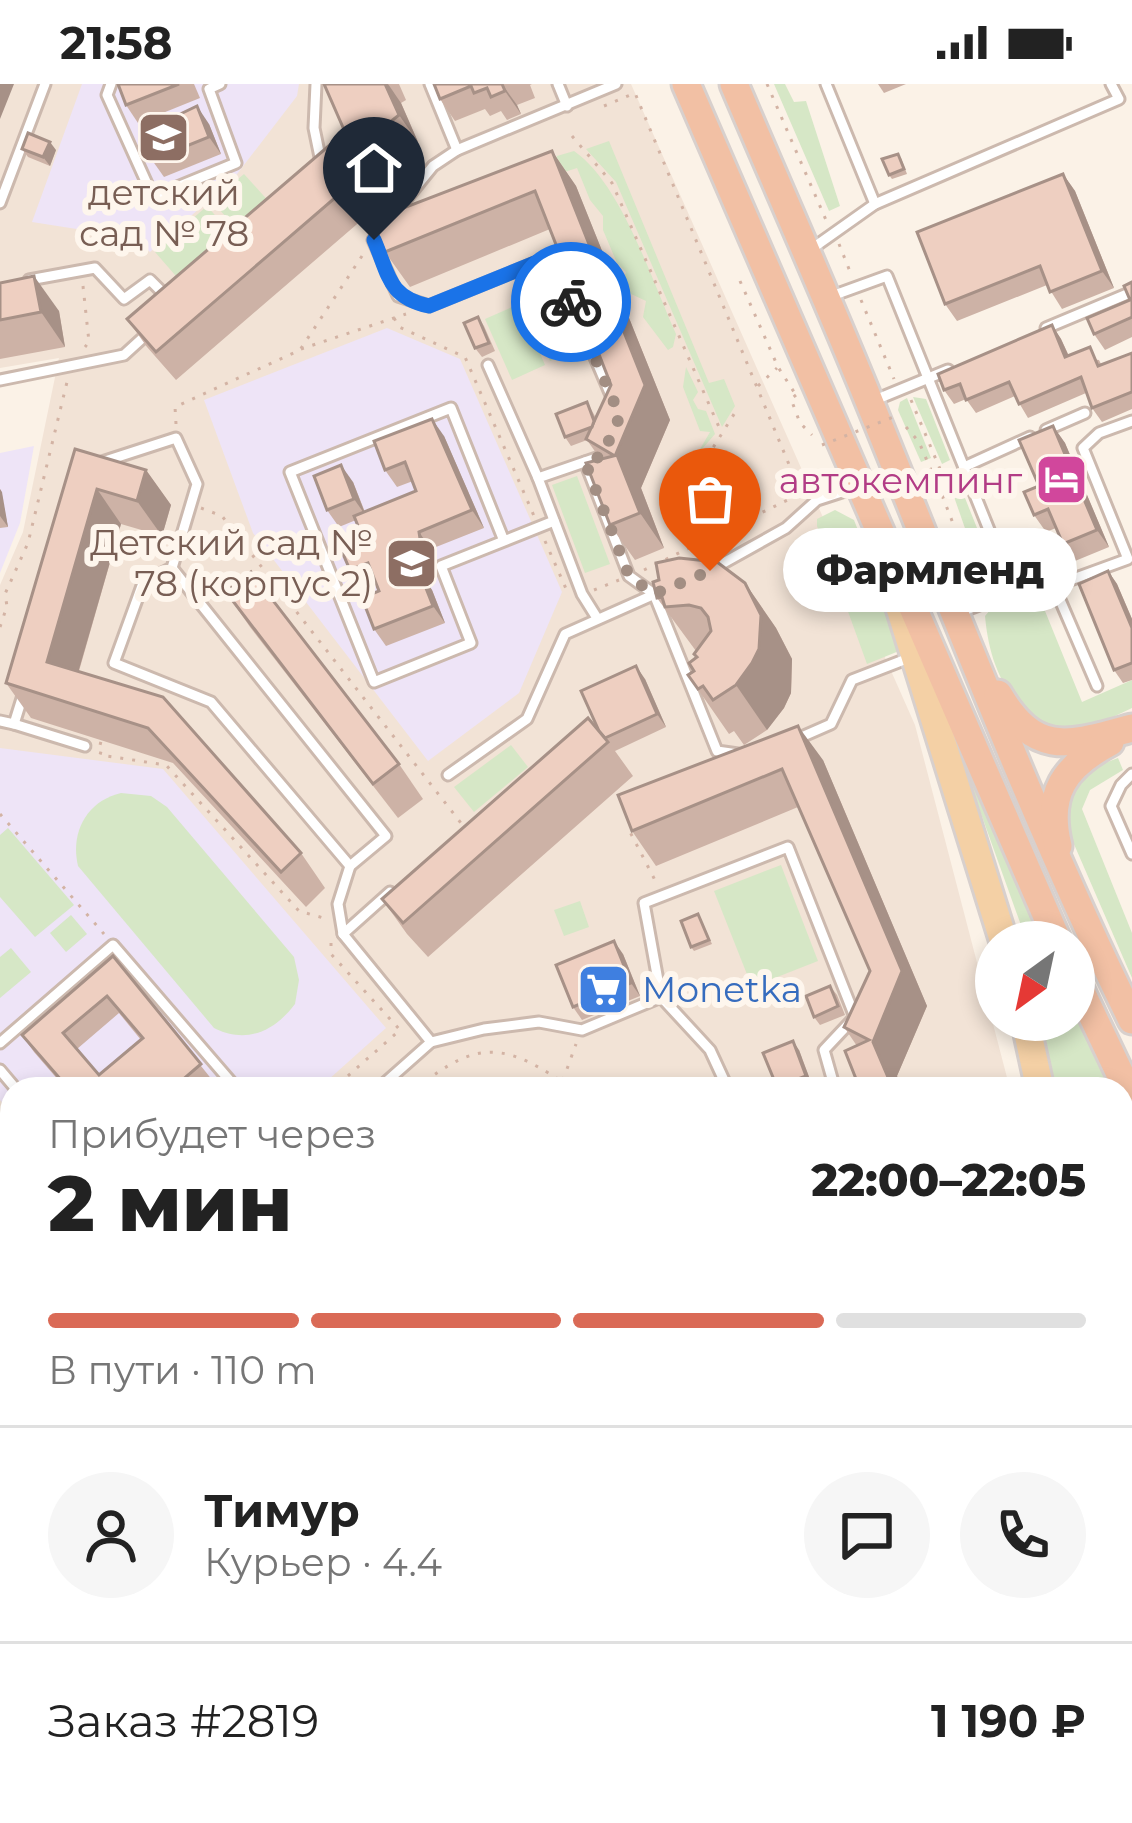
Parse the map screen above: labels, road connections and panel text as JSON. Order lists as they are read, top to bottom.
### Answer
{
  "places": {
    "school or university": ["детский сад № 78", "Детский сад № 78 (корпус 2)"],
    "hotel": ["автокемпинг"],
    "other": ["Фармленд"],
    "supermarket": ["Monetka"]
  },
  "north": "bottom left",
  "page": {
    "status": "21:58",
    "bubble": "Фармленд",
    "heading": ["2 мин", "Прибудет через", "22:00–22:05"],
    "panel": [
      "Тимур",
      "Курьер · 4.4",
      "Заказ #2819",
      "1 190 ₽"
    ],
    "bar": "В пути · 110 m"
  }
}
